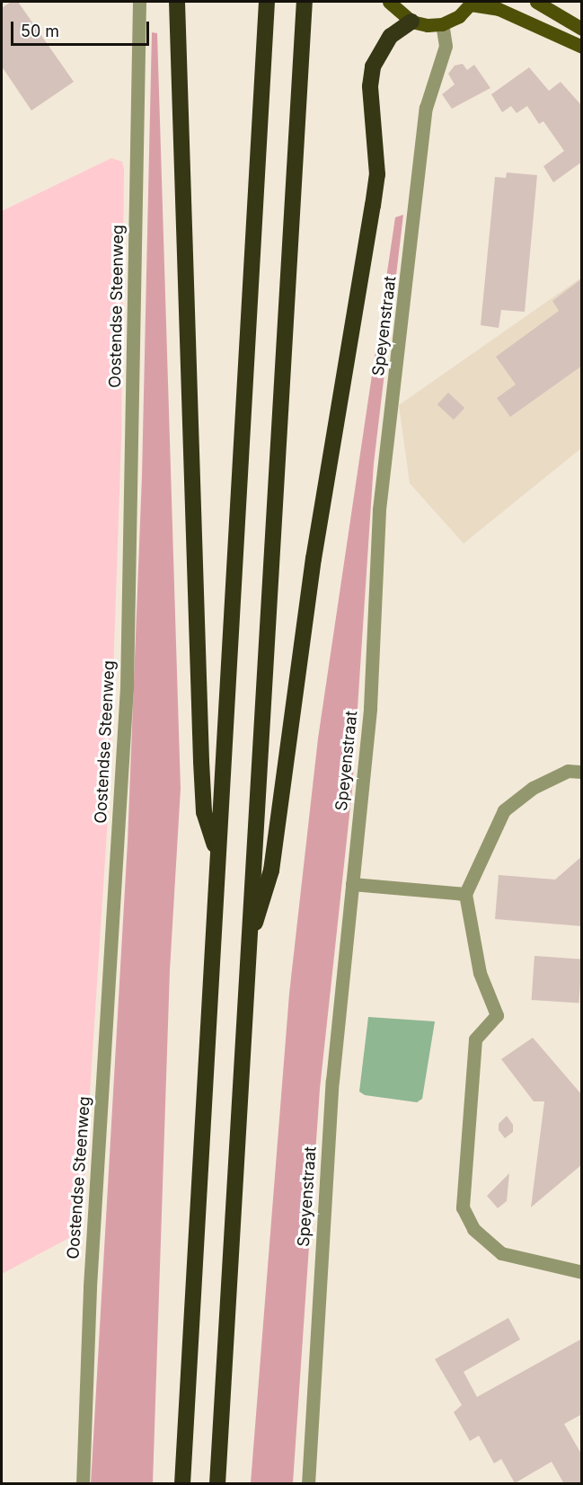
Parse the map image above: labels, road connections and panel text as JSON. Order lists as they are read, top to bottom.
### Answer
{
  "streets": {
    "street": ["Oostendse Steenweg", "Speyenstraat"]
  },
  "scale_bar": "50 m"
}
